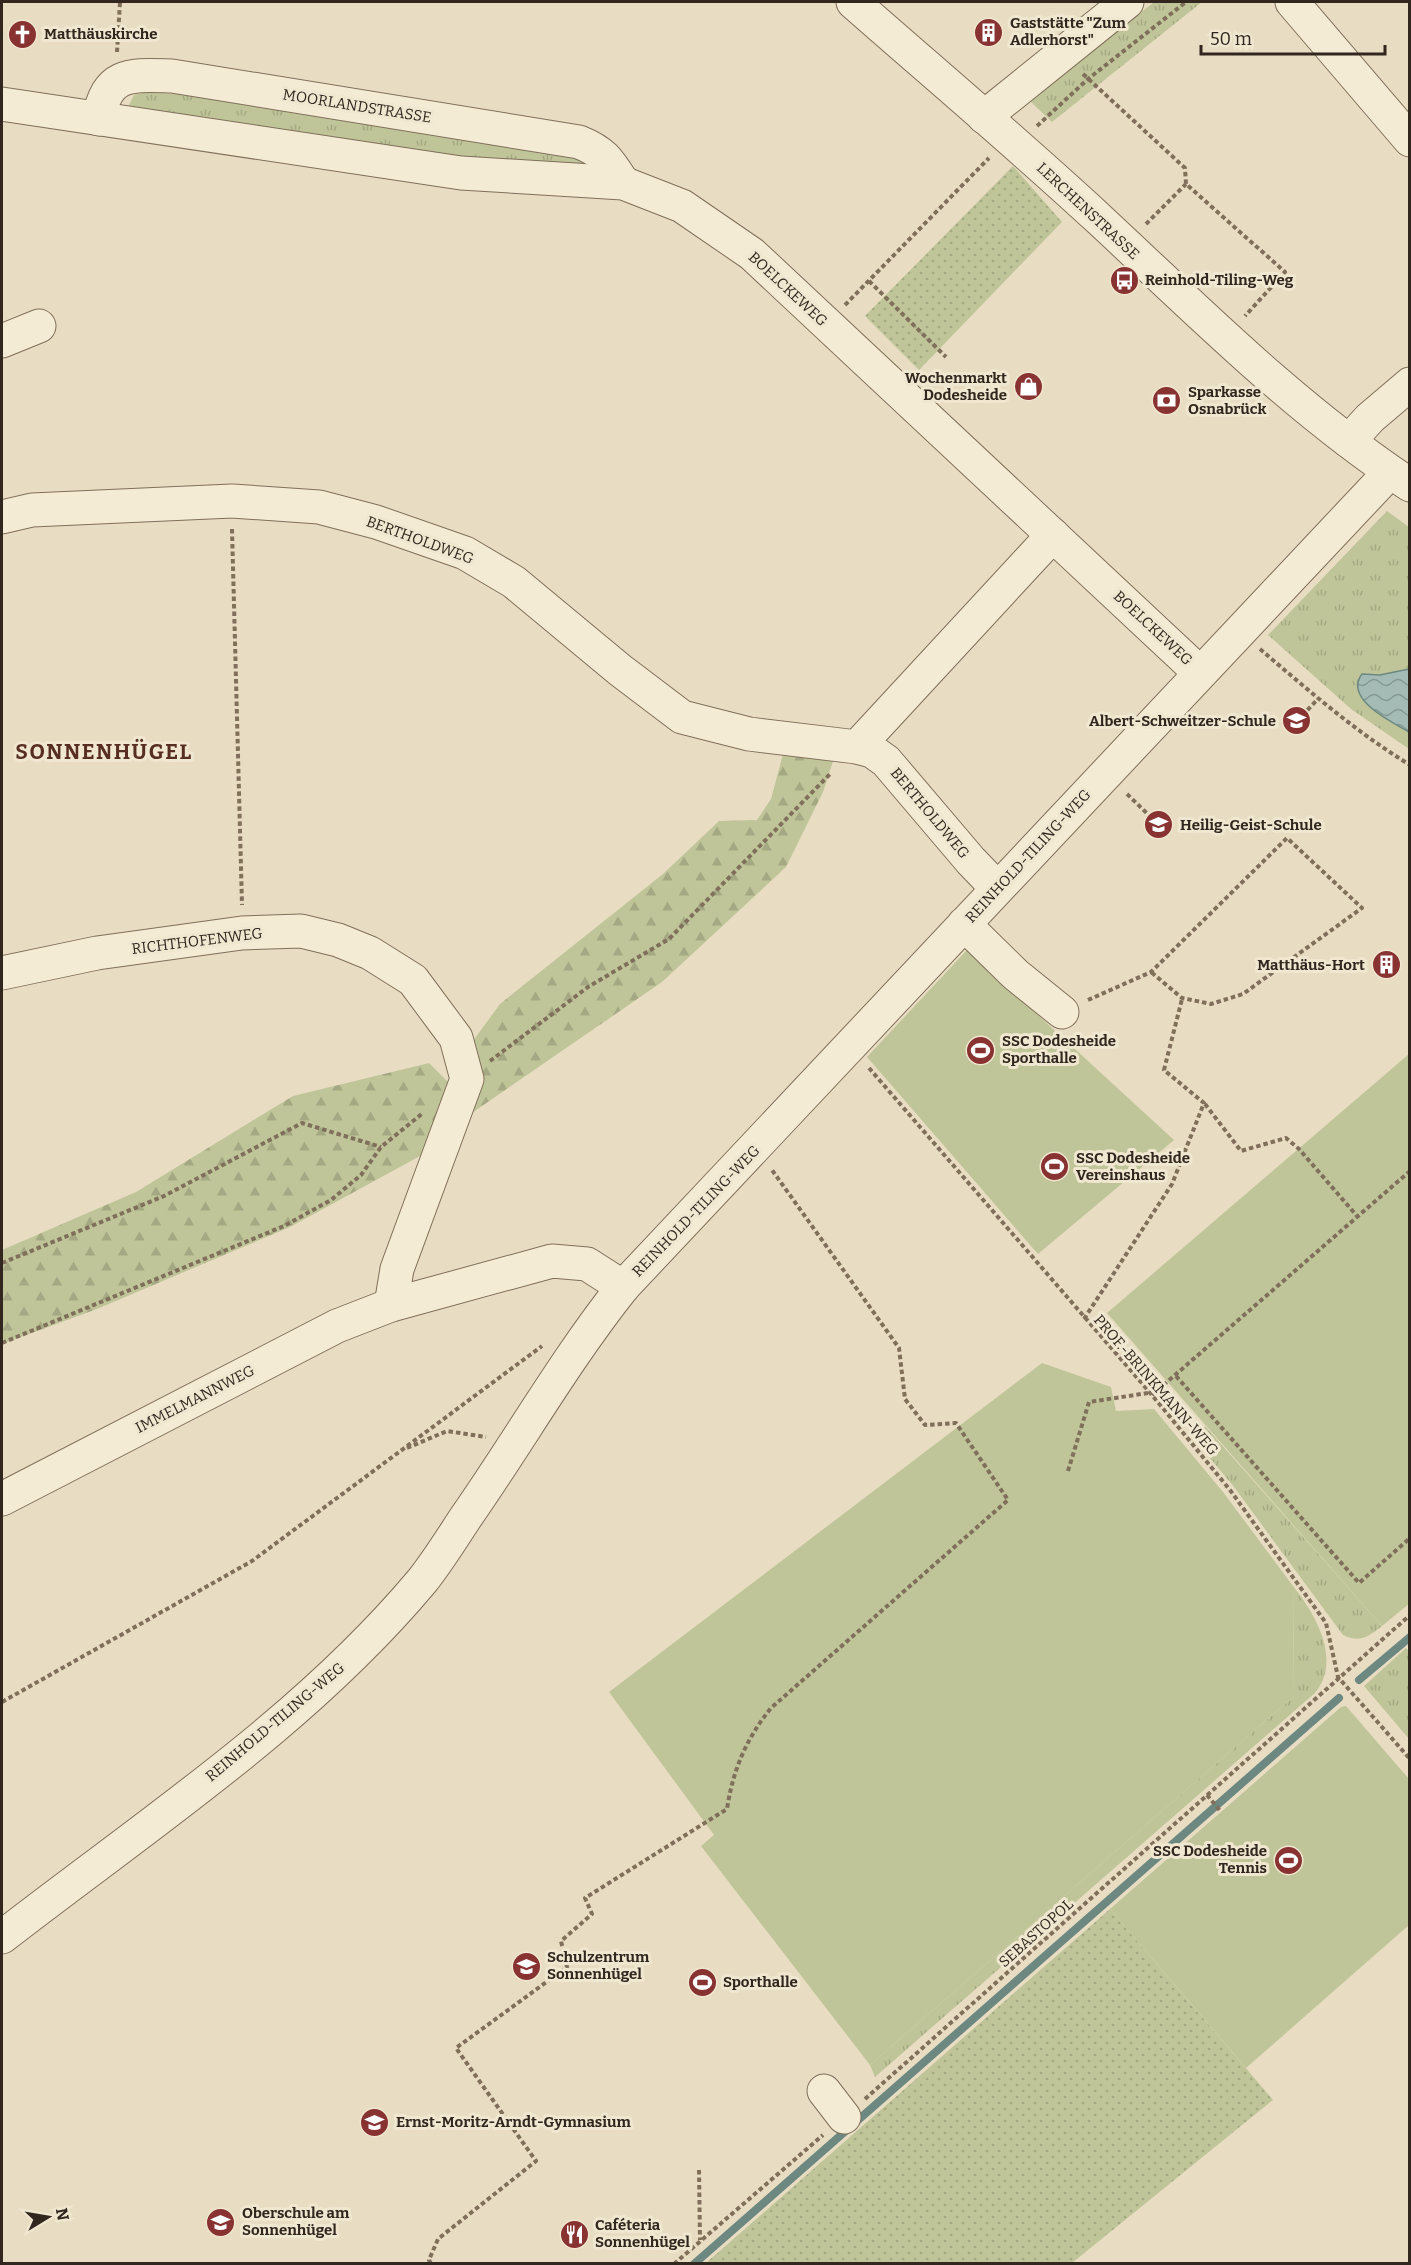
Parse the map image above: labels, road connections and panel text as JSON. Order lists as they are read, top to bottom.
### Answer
{
  "streets": {
    "street": [
      "MOORLANDSTRASSE",
      "LERCHENSTRASSE",
      "BOELCKEWEG",
      "BERTHOLDWEG",
      "REINHOLD-TILING-WEG",
      "RICHTHOFENWEG",
      "IMMELMANNWEG"
    ],
    "path": ["PROF.-BRINKMANN-WEG", "SEBASTOPOL"]
  },
  "crossings": [
    ["MOORLANDSTRASSE", "BOELCKEWEG"],
    ["LERCHENSTRASSE", "REINHOLD-TILING-WEG"],
    ["BOELCKEWEG", "REINHOLD-TILING-WEG"],
    ["BERTHOLDWEG", "REINHOLD-TILING-WEG"],
    ["REINHOLD-TILING-WEG", "PROF.-BRINKMANN-WEG"],
    ["REINHOLD-TILING-WEG", "IMMELMANNWEG"],
    ["PROF.-BRINKMANN-WEG", "SEBASTOPOL"]
  ],
  "districts": ["SONNENHÜGEL"],
  "places": {
    "building": ["Gaststätte \"Zum Adlerhorst\"", "Matthäus-Hort"],
    "church": ["Matthäuskirche"],
    "bus stop": ["Reinhold-Tiling-Weg"],
    "shop": ["Wochenmarkt Dodesheide"],
    "bank": ["Sparkasse Osnabrück"],
    "school or university": [
      "Albert-Schweitzer-Schule",
      "Heilig-Geist-Schule",
      "Schulzentrum Sonnenhügel",
      "Ernst-Moritz-Arndt-Gymnasium",
      "Oberschule am Sonnenhügel"
    ],
    "sports": [
      "SSC Dodesheide Sporthalle",
      "SSC Dodesheide Vereinshaus",
      "SSC Dodesheide Tennis",
      "Sporthalle"
    ],
    "restaurant": ["Caféteria Sonnenhügel"]
  },
  "scale_bar": "50 m",
  "north": "right"
}
